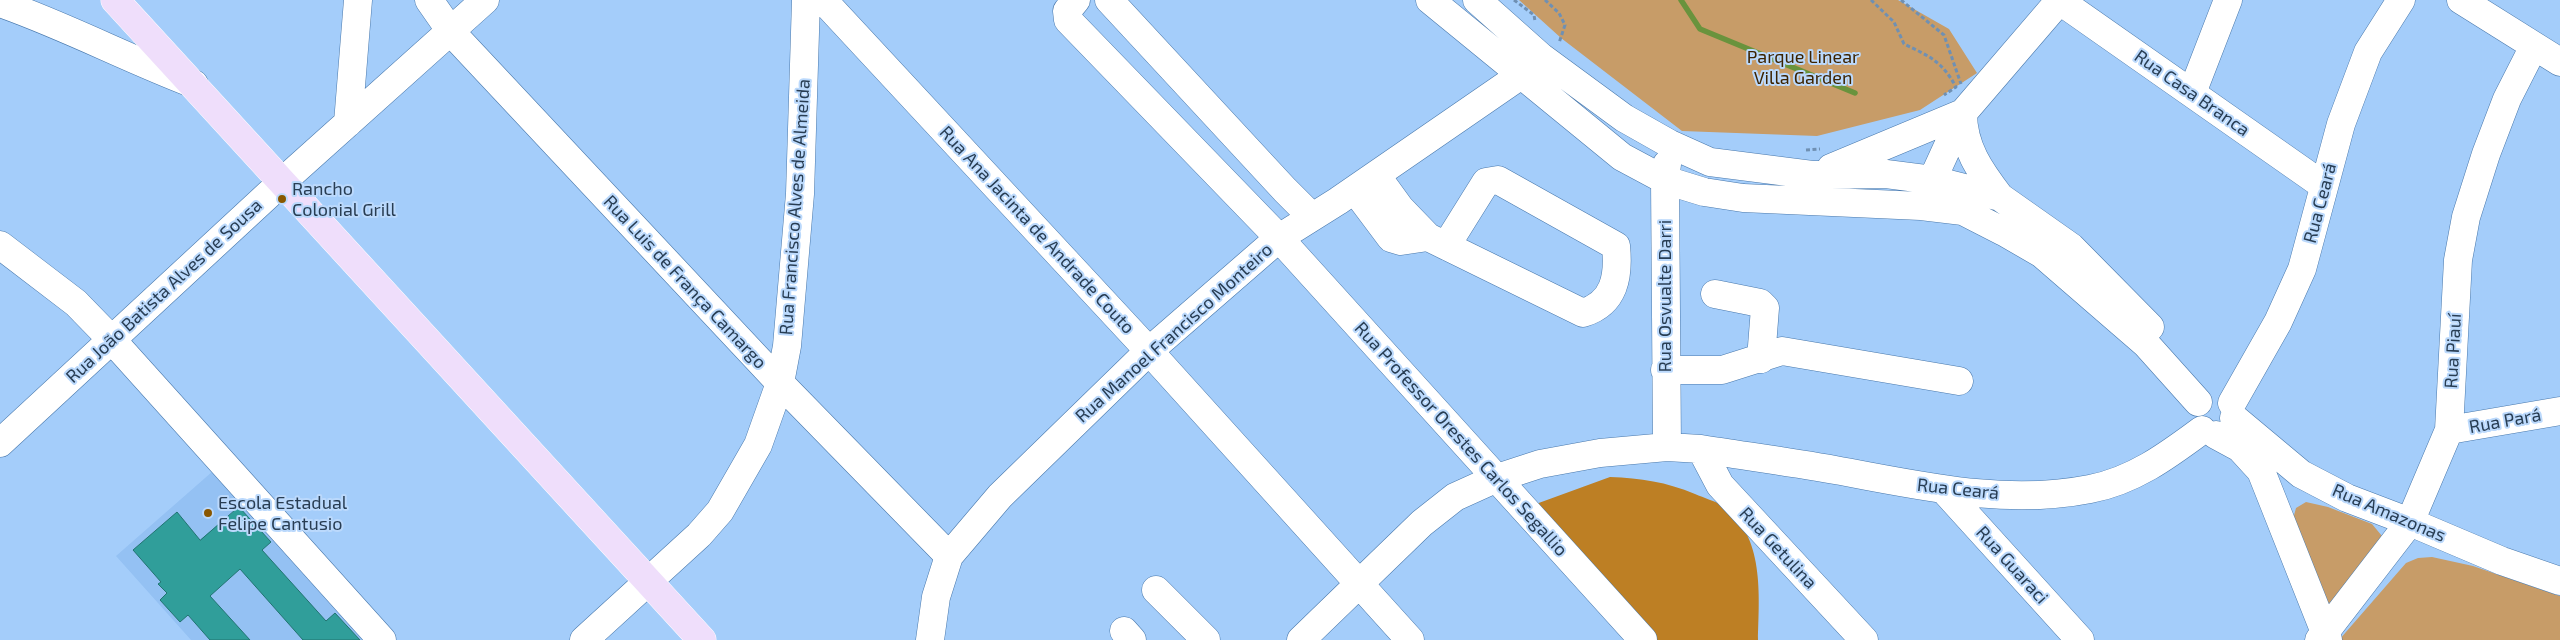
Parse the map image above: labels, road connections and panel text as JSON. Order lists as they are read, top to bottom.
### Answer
{
  "streets": {
    "street": [
      "Rua Casa Branca",
      "Rua Ceará",
      "Rua Francisco Alves de Almeida",
      "Rua Ana Jacinta de Andrade Couto",
      "Rua Luis de França Camargo",
      "Rua João Batista Alves de Sousa",
      "Rua Osvualte Darri",
      "Rua Manoel Francisco Monteiro",
      "Rua Piauí",
      "Rua Pará",
      "Rua Professor Orestes Carlos Segallio",
      "Rua Amazonas",
      "Rua Getulina",
      "Rua Guaraci"
    ]
  },
  "crossings": [
    ["Rua Casa Branca", "Rua Ceará"],
    ["Rua Ceará", "Rua Ana Jacinta de Andrade Couto"],
    ["Rua Ceará", "Rua Osvualte Darri"],
    ["Rua Ceará", "Rua Professor Orestes Carlos Segallio"],
    ["Rua Ceará", "Rua Amazonas"],
    ["Rua Ceará", "Rua Getulina"],
    ["Rua Ceará", "Rua Guaraci"],
    ["Rua Francisco Alves de Almeida", "Rua Luis de França Camargo"],
    ["Rua Ana Jacinta de Andrade Couto", "Rua Manoel Francisco Monteiro"],
    ["Rua Luis de França Camargo", "Rua João Batista Alves de Sousa"],
    ["Rua Luis de França Camargo", "Rua Manoel Francisco Monteiro"],
    ["Rua Osvualte Darri", "Rua Amazonas"],
    ["Rua Manoel Francisco Monteiro", "Rua Professor Orestes Carlos Segallio"],
    ["Rua Manoel Francisco Monteiro", "Rua Amazonas"],
    ["Rua Piauí", "Rua Pará"],
    ["Rua Piauí", "Rua Amazonas"]
  ],
  "parks": ["Parque Linear Villa Garden"],
  "places": ["Rancho Colonial Grill", "Escola Estadual Felipe Cantusio"]
}
